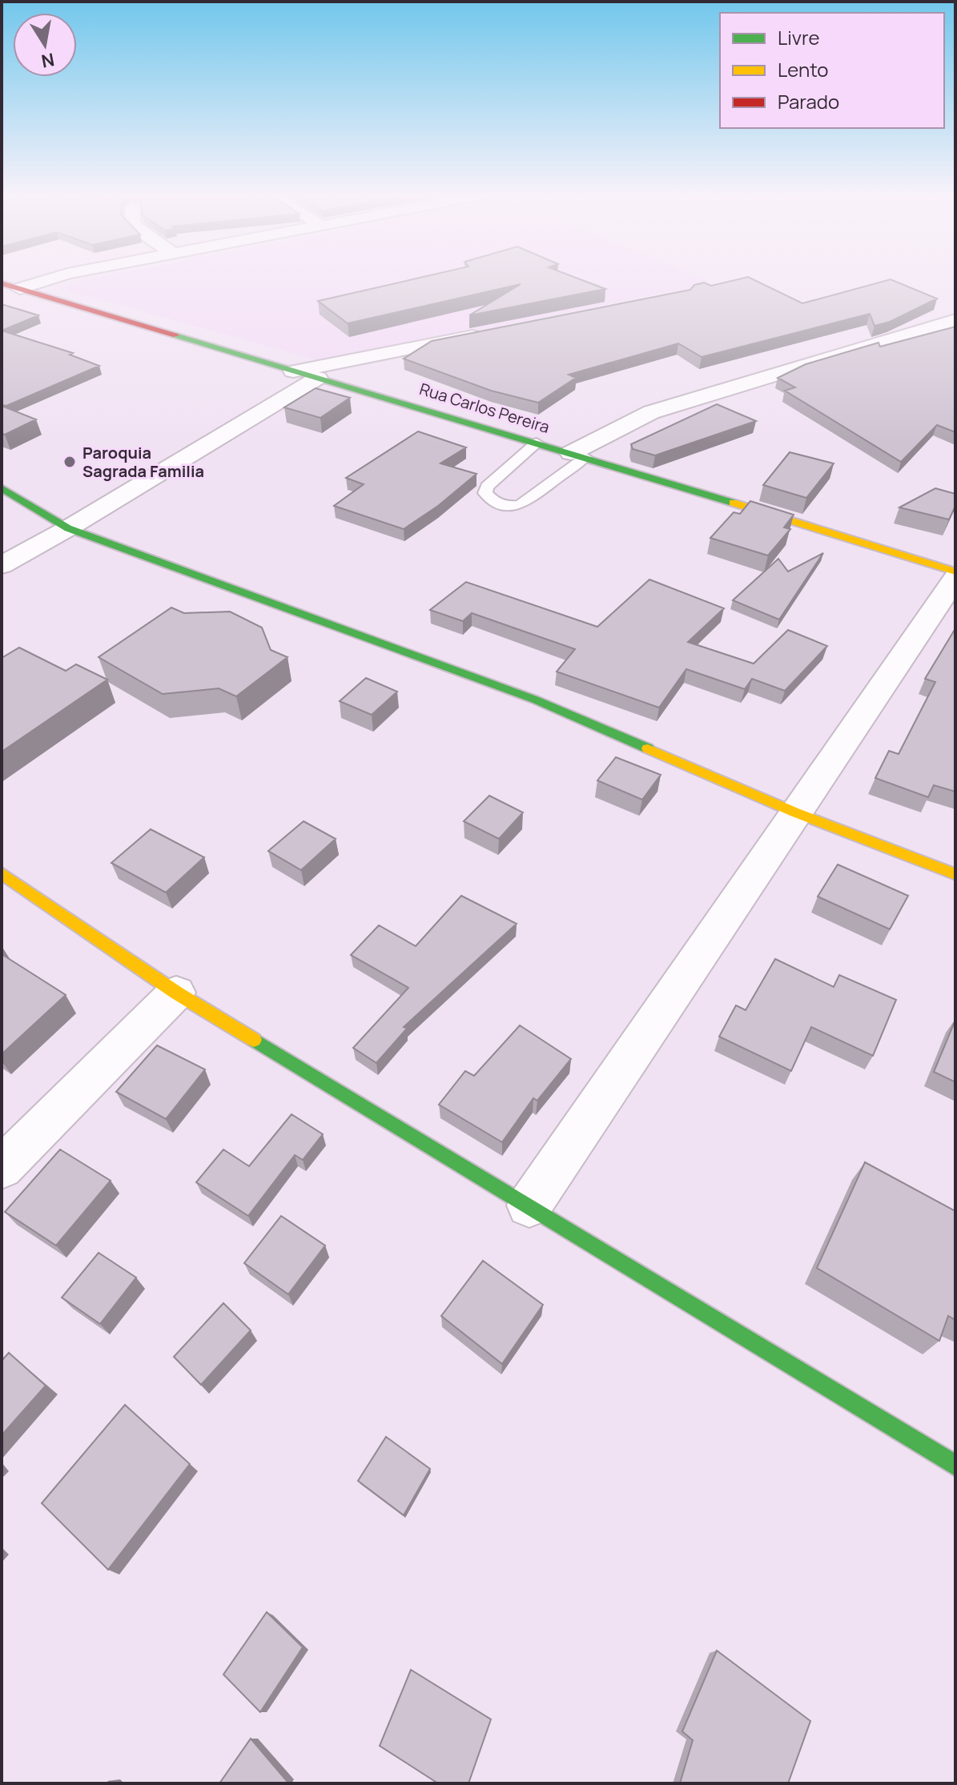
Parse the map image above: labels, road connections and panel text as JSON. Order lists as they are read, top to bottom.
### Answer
{
  "streets": {
    "street": ["Rua Carlos Pereira"]
  },
  "places": ["Paroquia Sagrada Familia"],
  "legend": ["Livre", "Lento", "Parado"],
  "north": "bottom"
}
